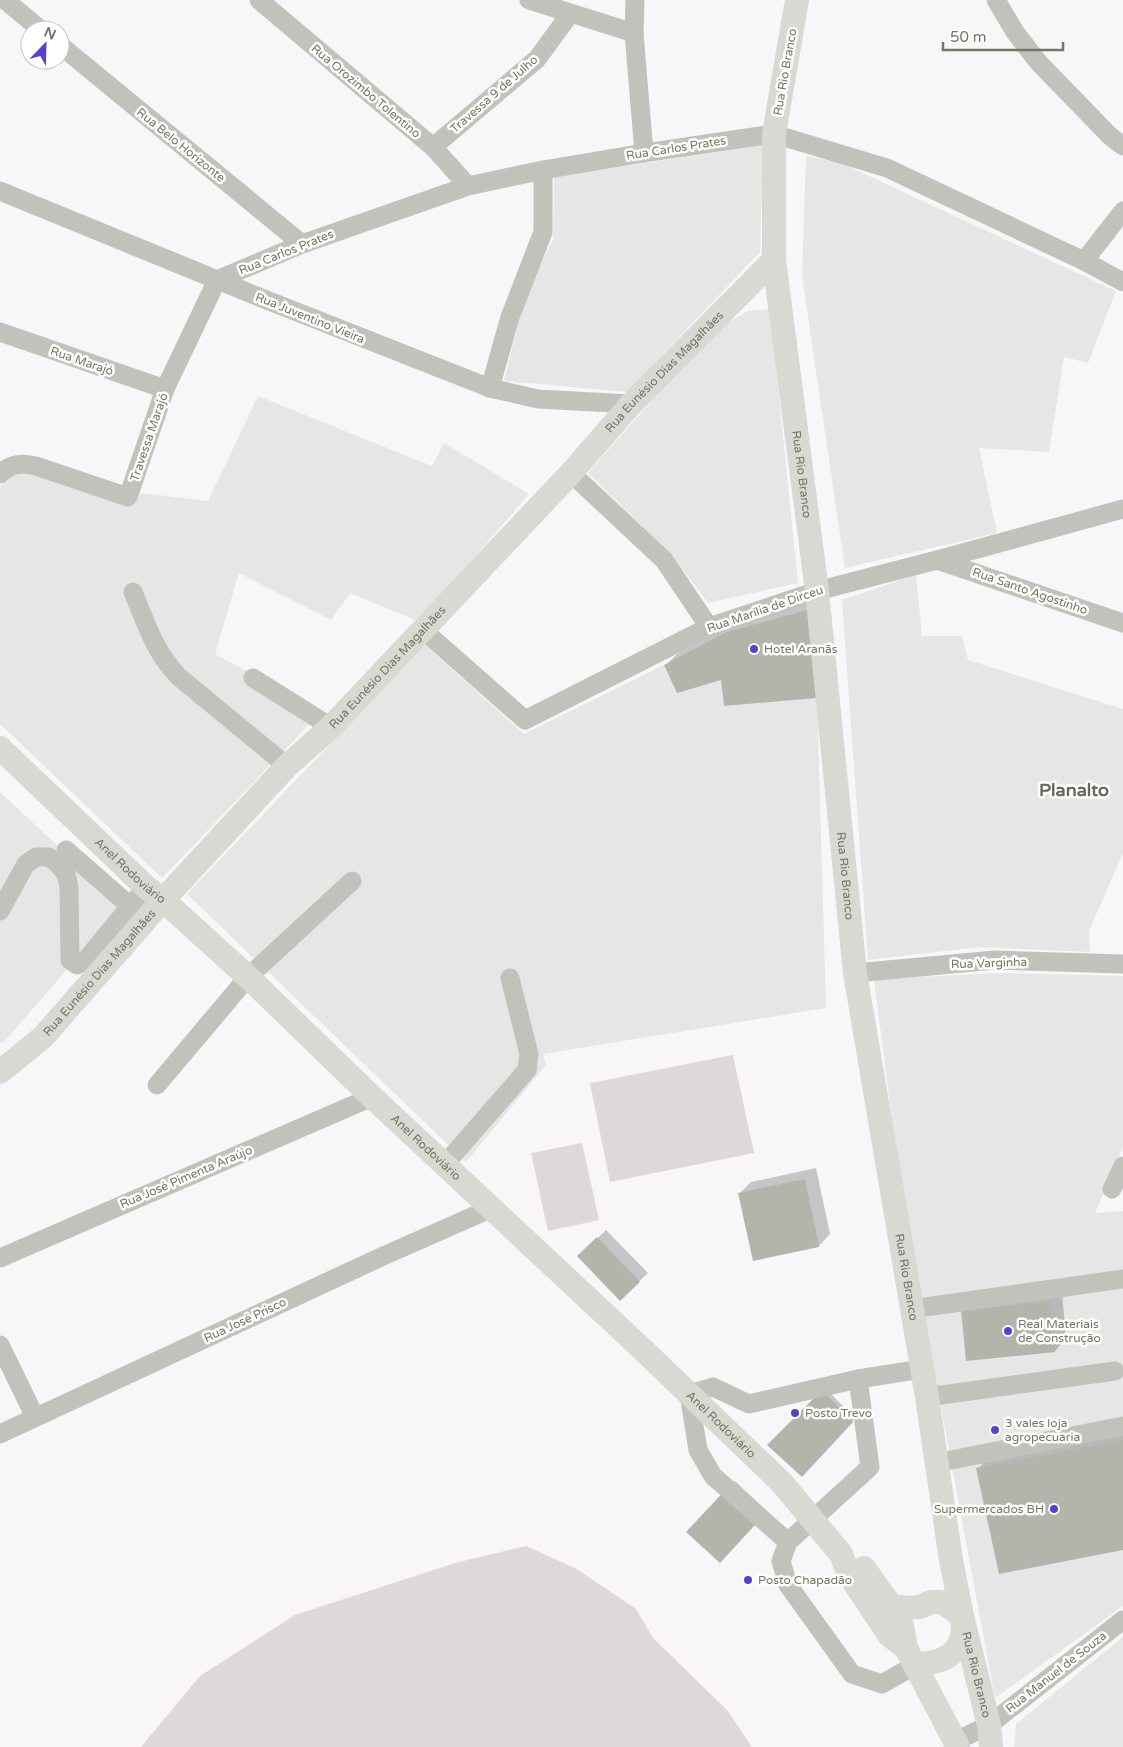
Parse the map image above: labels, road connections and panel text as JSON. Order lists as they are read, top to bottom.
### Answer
{
  "streets": {
    "main road": ["Rua Rio Branco", "Rua Eunésio Dias Magalhães", "Anel Rodoviário"],
    "street": [
      "Rua Orozimbo Tolentino",
      "Travessa 9 de Julho",
      "Rua Belo Horizonte",
      "Rua Carlos Prates",
      "Rua Juventino Vieira",
      "Rua Marajó",
      "Travessa Marajó",
      "Rua Santo Agostinho",
      "Rua Marília de Dirceu",
      "Rua Varginha",
      "Rua José Pimenta Araújo",
      "Rua José Prisco",
      "Rua Manuel de Souza"
    ]
  },
  "crossings": [
    ["Rua Rio Branco", "Rua Carlos Prates"],
    ["Rua Rio Branco", "Rua Eunésio Dias Magalhães"],
    ["Rua Rio Branco", "Rua Marília de Dirceu"],
    ["Rua Rio Branco", "Rua Varginha"],
    ["Rua Rio Branco", "Rua Manuel de Souza"],
    ["Rua Orozimbo Tolentino", "Travessa 9 de Julho"],
    ["Rua Orozimbo Tolentino", "Rua Carlos Prates"],
    ["Rua Belo Horizonte", "Rua Carlos Prates"],
    ["Rua Carlos Prates", "Rua Juventino Vieira"],
    ["Rua Carlos Prates", "Travessa Marajó"],
    ["Rua Juventino Vieira", "Rua Eunésio Dias Magalhães"],
    ["Rua Juventino Vieira", "Travessa Marajó"],
    ["Rua Marajó", "Travessa Marajó"],
    ["Rua Eunésio Dias Magalhães", "Rua Marília de Dirceu"],
    ["Rua Eunésio Dias Magalhães", "Anel Rodoviário"],
    ["Rua Santo Agostinho", "Rua Marília de Dirceu"],
    ["Anel Rodoviário", "Rua José Pimenta Araújo"],
    ["Anel Rodoviário", "Rua José Prisco"],
    ["Anel Rodoviário", "Rua Manuel de Souza"]
  ],
  "districts": ["Planalto"],
  "places": [
    "Hotel Aranãs",
    "Real Materiais de Construção",
    "Posto Trevo",
    "3 vales loja agropecuaria",
    "Supermercados BH",
    "Posto Chapadão"
  ],
  "scale_bar": "50 m",
  "north": "top right"
}
